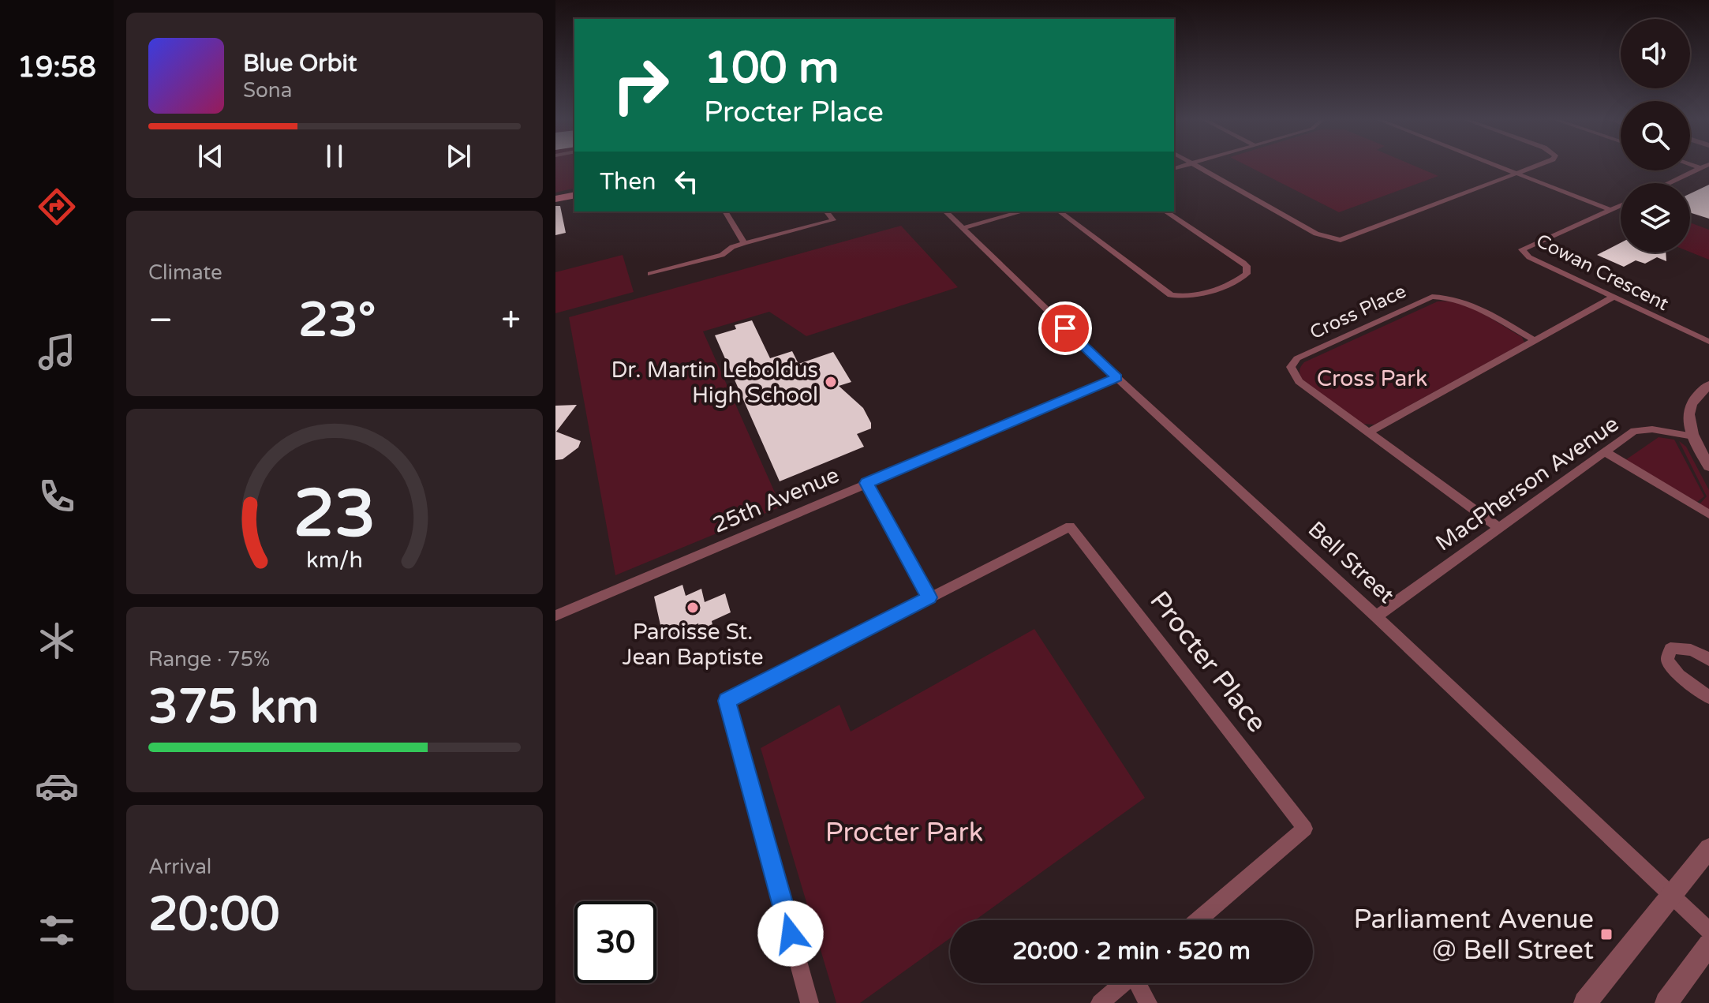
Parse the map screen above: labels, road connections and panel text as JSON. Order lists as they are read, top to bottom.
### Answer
{
  "streets": {
    "street": [
      "Cowan Crescent",
      "Cross Place",
      "MacPherson Avenue",
      "25th Avenue",
      "Bell Street",
      "Procter Place"
    ]
  },
  "crossings": [
    ["Cross Place", "MacPherson Avenue"],
    ["MacPherson Avenue", "Bell Street"],
    ["25th Avenue", "Bell Street"]
  ],
  "parks": ["Cross Park", "Procter Park"],
  "places": {
    "other": ["Dr. Martin Leboldus High School", "Paroisse St. Jean Baptiste"],
    "transit": ["Parliament Avenue @ Bell Street"]
  },
  "page": {
    "tabs": "19:58",
    "turn": ["100 m", "Procter Place"],
    "song": ["Blue Orbit", "Sona"],
    "then": "Then",
    "tile": [
      "Climate",
      ["Range · 75%", "375 km"],
      ["Arrival", "20:00"]
    ],
    "heat": ["−", "23°", "+"],
    "limit": "30",
    "trip": "20:00 · 2 min · 520 m",
    "gauge": ["23", "km/h"]
  }
}
